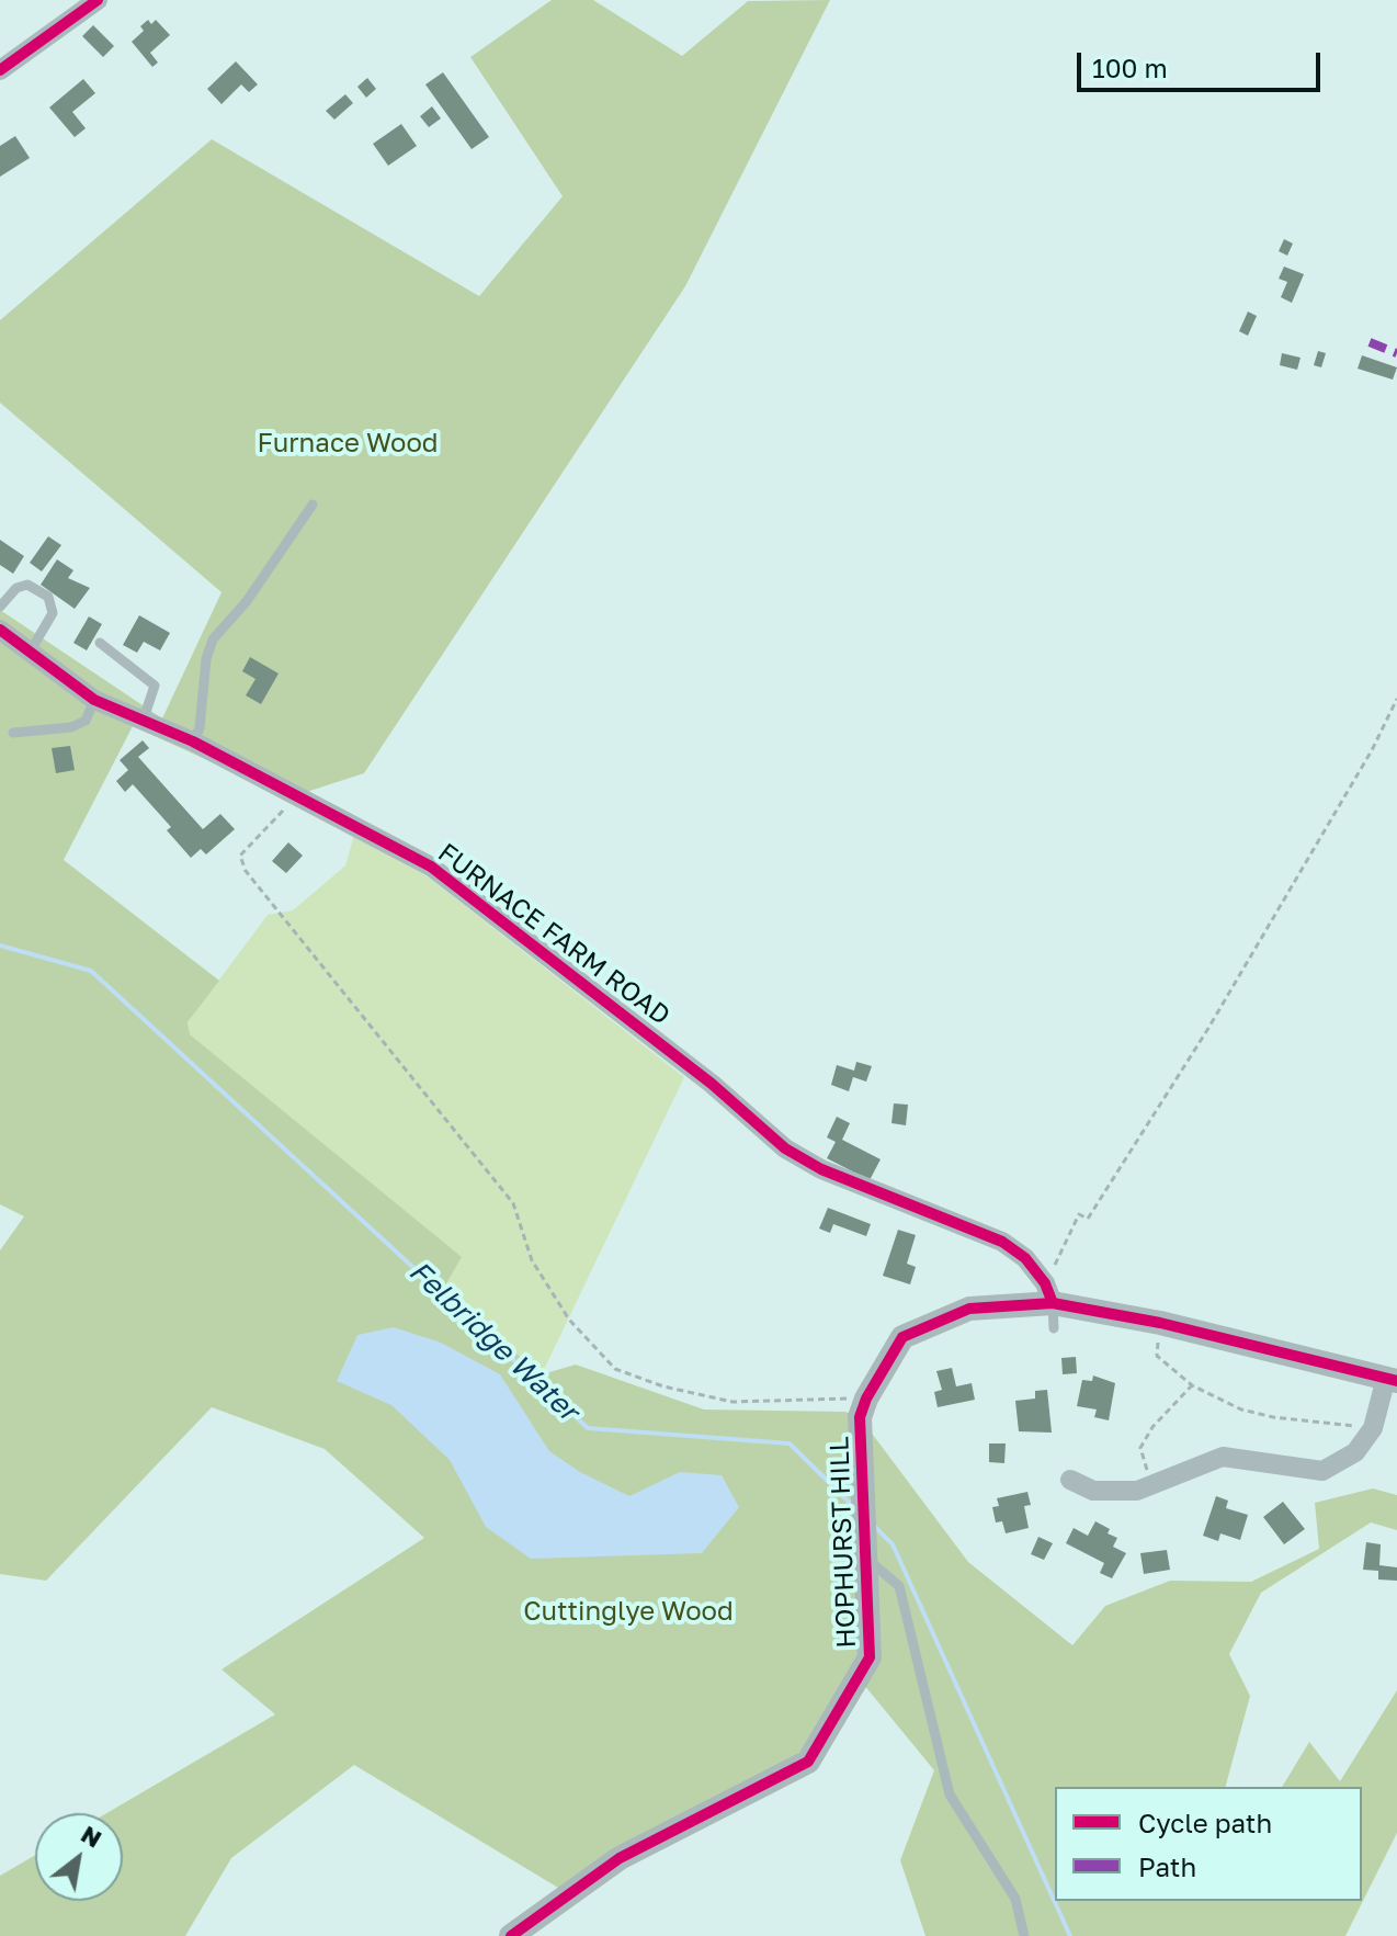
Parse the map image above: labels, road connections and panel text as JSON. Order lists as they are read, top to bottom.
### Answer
{
  "streets": {
    "street": ["FURNACE FARM ROAD", "HOPHURST HILL"]
  },
  "crossings": [
    ["FURNACE FARM ROAD", "HOPHURST HILL"]
  ],
  "water": ["Felbridge Water"],
  "parks": ["Furnace Wood", "Cuttinglye Wood"],
  "legend": ["Cycle path", "Path"],
  "scale_bar": "100 m",
  "north": "top right"
}
